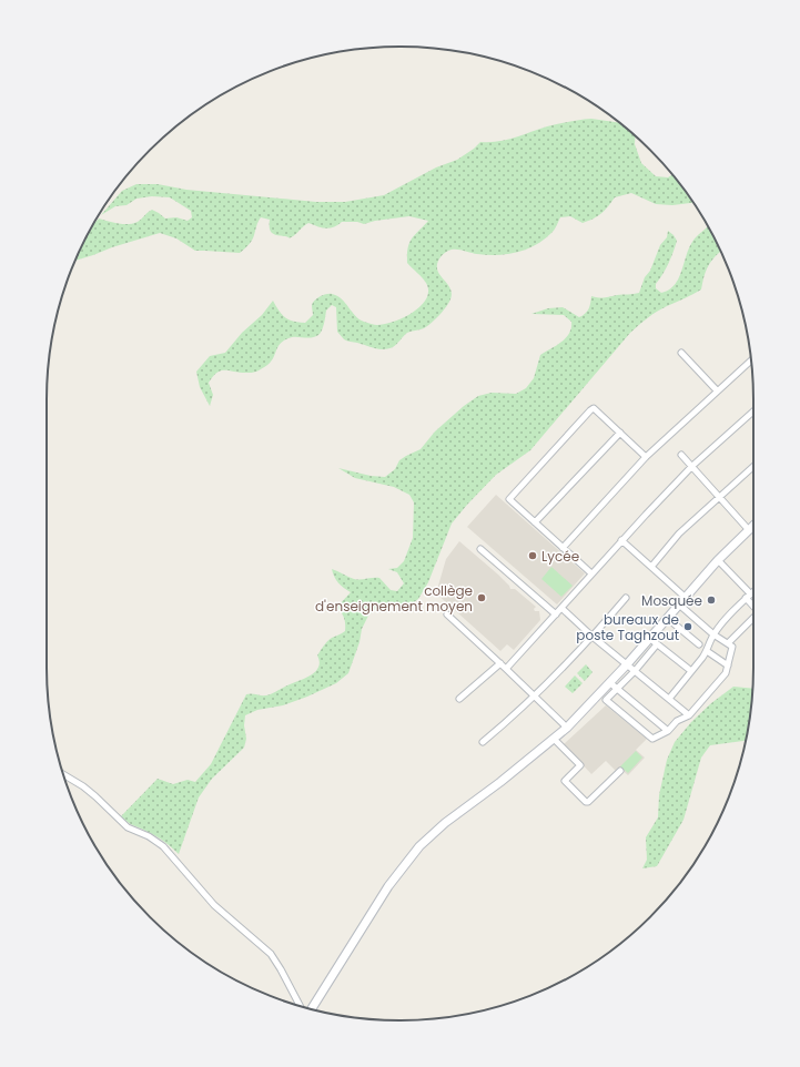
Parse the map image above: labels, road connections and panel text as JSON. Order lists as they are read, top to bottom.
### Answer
{
  "places": [
    "Lycée",
    "collège d'enseignement moyen",
    "Mosquée",
    "bureaux de poste Taghzout"
  ]
}
